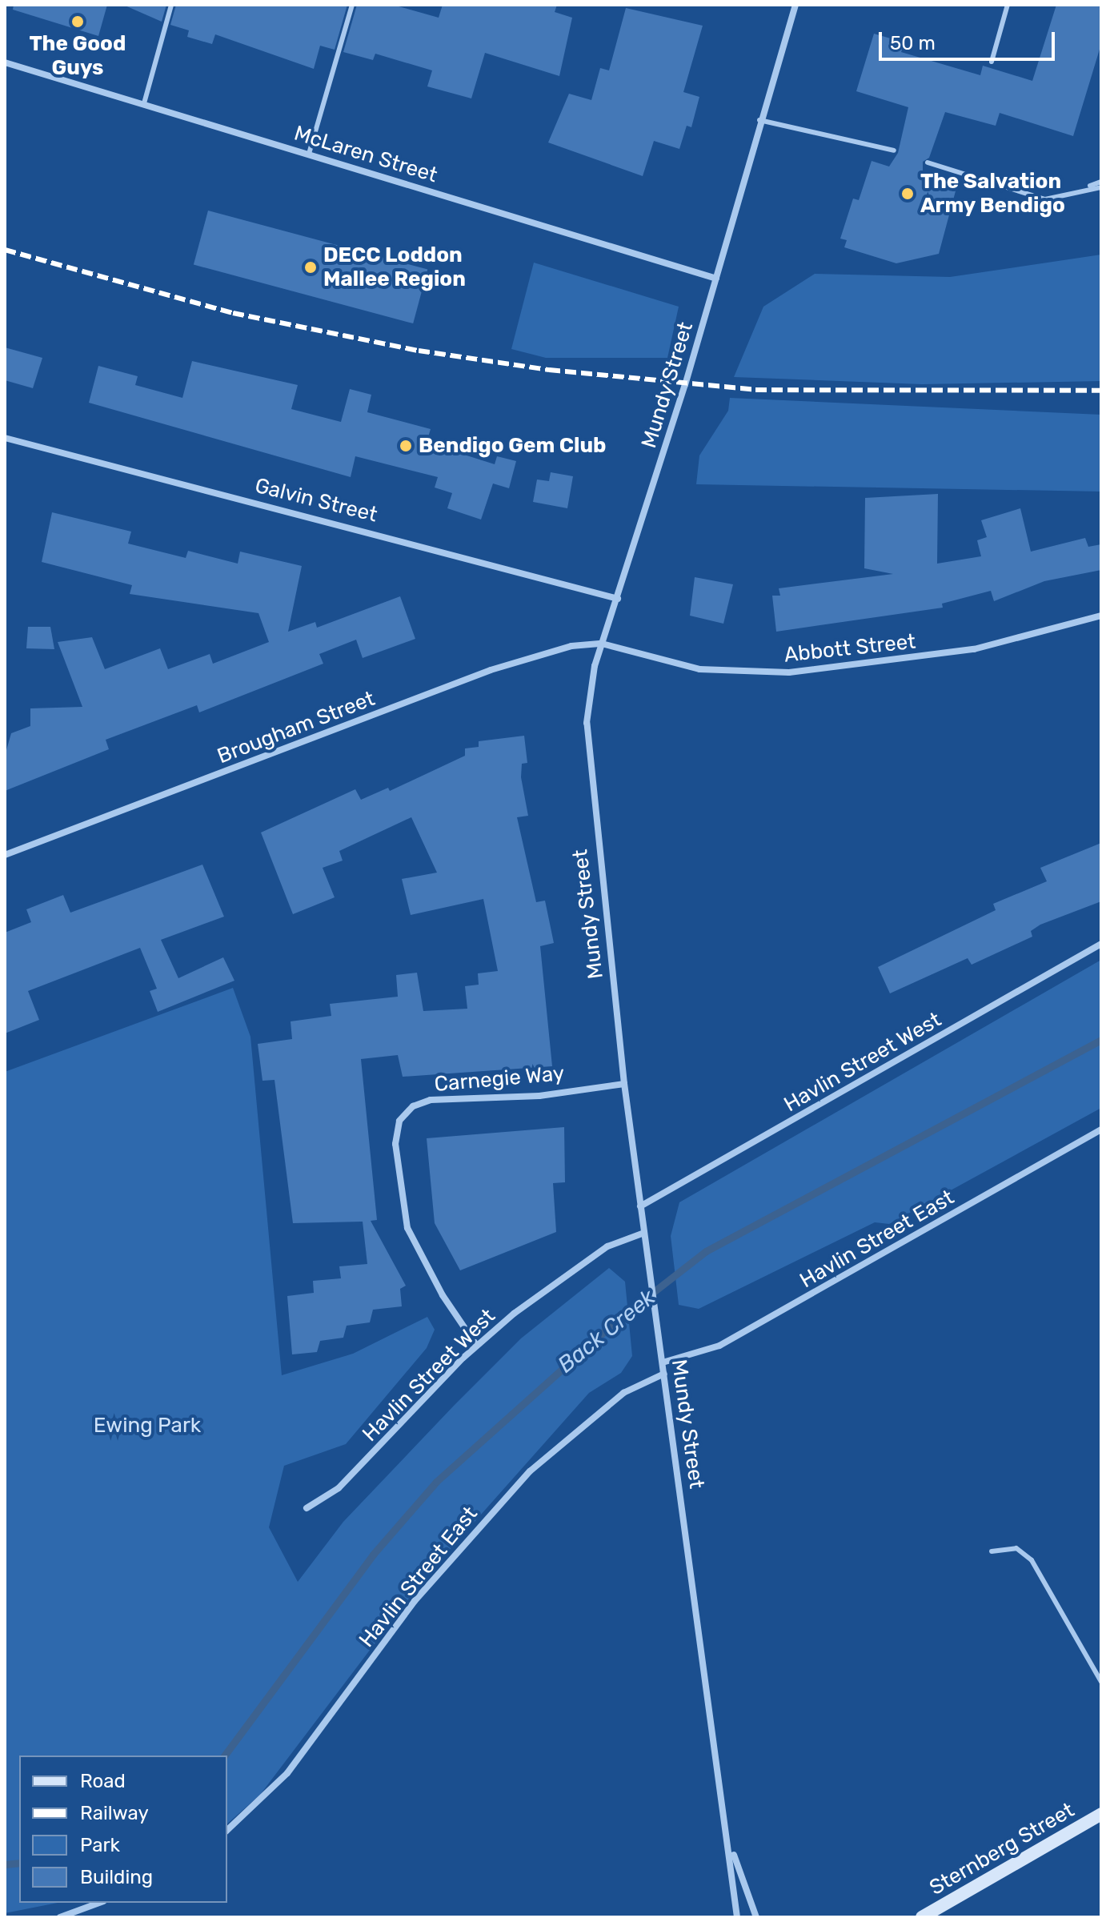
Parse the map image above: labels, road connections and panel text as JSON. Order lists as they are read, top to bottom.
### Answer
{
  "streets": {
    "street": [
      "McLaren Street",
      "Mundy Street",
      "Galvin Street",
      "Abbott Street",
      "Brougham Street",
      "Havlin Street West",
      "Carnegie Way",
      "Havlin Street East",
      "Sternberg Street"
    ]
  },
  "crossings": [
    ["McLaren Street", "Mundy Street"],
    ["Mundy Street", "Galvin Street"],
    ["Mundy Street", "Abbott Street"],
    ["Mundy Street", "Brougham Street"],
    ["Mundy Street", "Havlin Street West"],
    ["Mundy Street", "Carnegie Way"],
    ["Mundy Street", "Havlin Street East"],
    ["Abbott Street", "Brougham Street"],
    ["Havlin Street West", "Carnegie Way"]
  ],
  "water": ["Back Creek"],
  "parks": ["Ewing Park"],
  "places": [
    "The Good Guys",
    "The Salvation Army Bendigo",
    "DECC Loddon Mallee Region",
    "Bendigo Gem Club"
  ],
  "legend": [
    "Road",
    "Railway",
    "Park",
    "Building"
  ],
  "scale_bar": "50 m"
}
